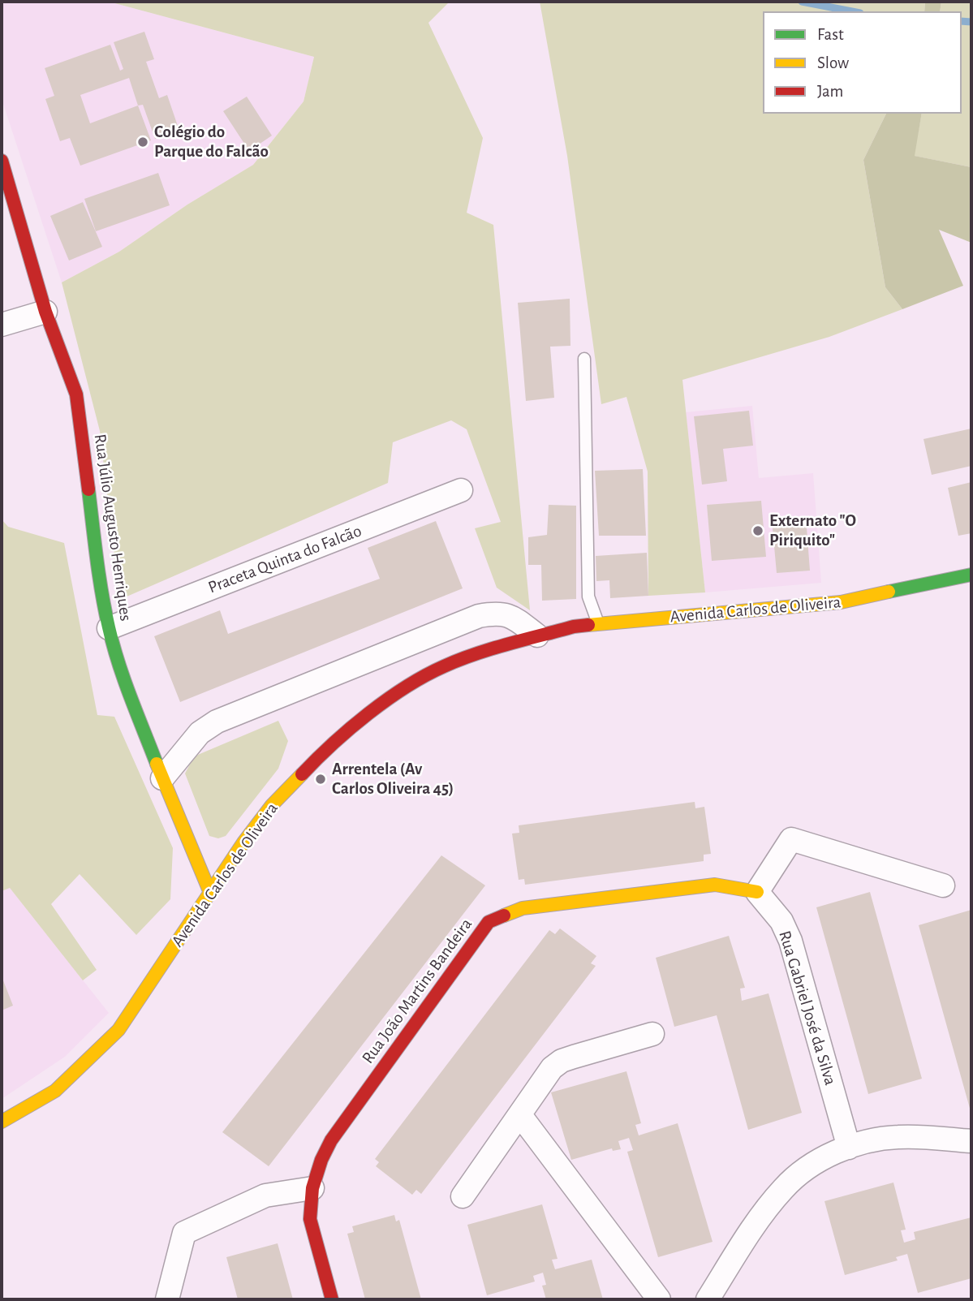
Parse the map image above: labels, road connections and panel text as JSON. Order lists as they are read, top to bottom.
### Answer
{
  "streets": {
    "street": [
      "Rua Júlio Augusto Henriques",
      "Praceta Quinta do Falcão",
      "Avenida Carlos de Oliveira",
      "Rua João Martins Bandeira",
      "Rua Gabriel José da Silva"
    ]
  },
  "crossings": [
    ["Rua Júlio Augusto Henriques", "Praceta Quinta do Falcão"],
    ["Rua Júlio Augusto Henriques", "Avenida Carlos de Oliveira"],
    ["Rua João Martins Bandeira", "Rua Gabriel José da Silva"]
  ],
  "places": ["Colégio do Parque do Falcão", "Externato \"O Piriquito\"", "Arrentela (Av Carlos Oliveira 45)"],
  "legend": ["Fast", "Slow", "Jam"]
}
